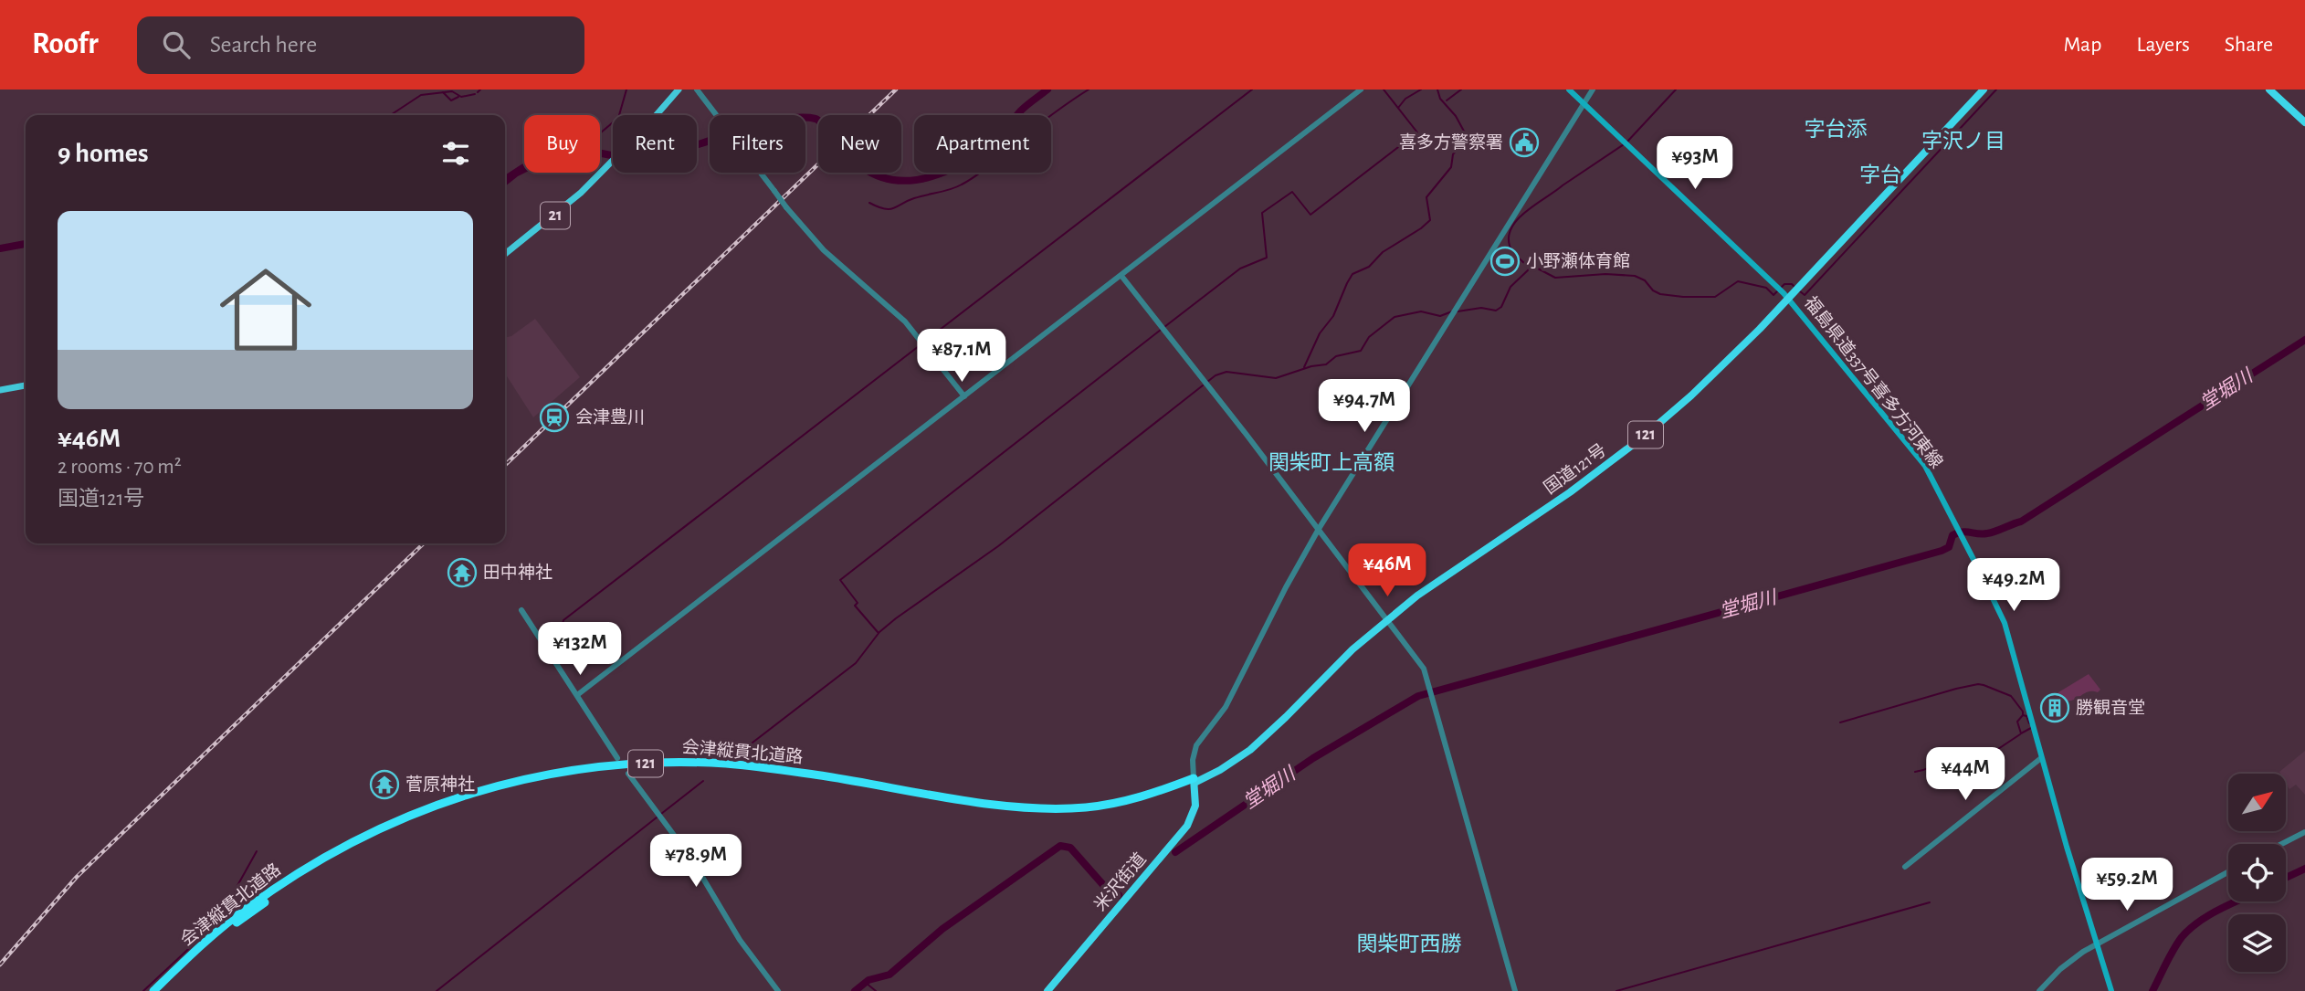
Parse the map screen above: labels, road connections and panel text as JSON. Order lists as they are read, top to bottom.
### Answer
{
  "streets": {
    "highway": [
      "121",
      "国道121号",
      "会津縦貫北道路",
      "米沢街道"
    ],
    "main road": ["21", "福島県道337号喜多方河東線"]
  },
  "crossings": [
    ["福島県道337号喜多方河東線", "国道121号"],
    ["国道121号", "会津縦貫北道路"],
    ["国道121号", "米沢街道"],
    ["会津縦貫北道路", "米沢街道"]
  ],
  "districts": [
    "字台添",
    "字沢ノ目",
    "字台",
    "関柴町上高額",
    "関柴町西勝"
  ],
  "water": ["堂堀川"],
  "places": {
    "public building": ["喜多方警察署"],
    "sports": ["小野瀬体育館"],
    "station": ["会津豊川"],
    "temple": ["田中神社", "菅原神社"],
    "building": ["勝観音堂"]
  },
  "north": "top right",
  "page": {
    "header": "Roofr",
    "search": "Search here",
    "nav": ["Map", "Layers", "Share"],
    "chip": [
      "Buy",
      "Rent",
      "Filters",
      "New",
      "Apartment"
    ],
    "heading": "9 homes",
    "price": [
      "¥93M",
      "¥87.1M",
      "¥94.7M",
      "¥46M",
      "¥49.2M",
      "¥132M",
      "¥44M",
      "¥78.9M",
      "¥59.2M"
    ],
    "list": [
      {
        "name": "¥46M",
        "note": "2 rooms · 70 m² · 国道121号"
      }
    ]
  }
}
